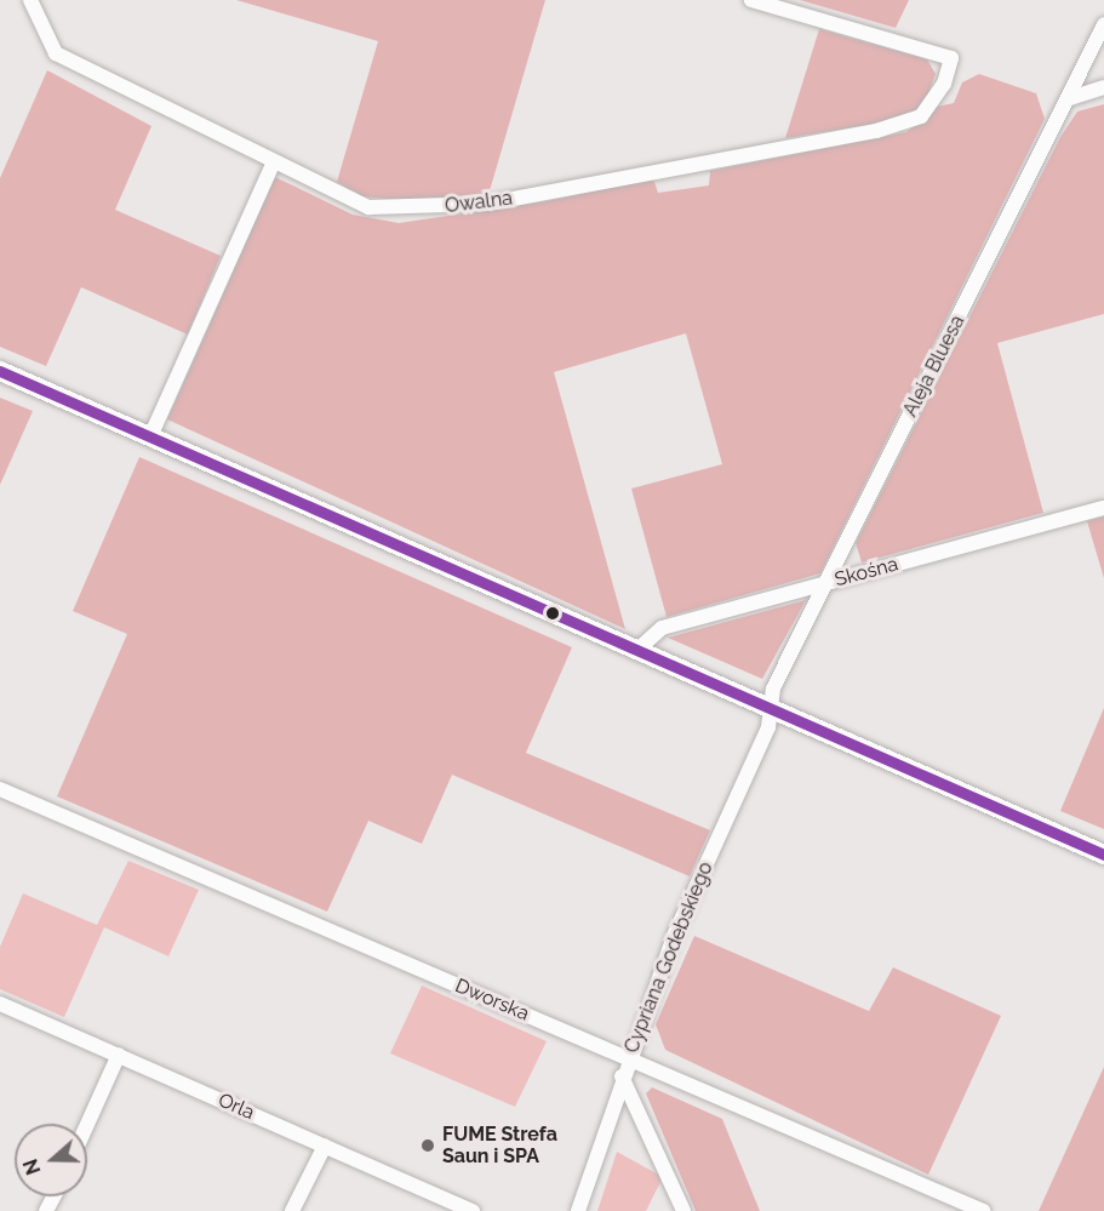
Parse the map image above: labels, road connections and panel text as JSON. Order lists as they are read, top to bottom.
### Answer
{
  "streets": {
    "street": [
      "Owalna",
      "Aleja Bluesa",
      "Skośna",
      "Cypriana Godebskiego",
      "Dworska",
      "Orla"
    ]
  },
  "crossings": [
    ["Aleja Bluesa", "Skośna"],
    ["Aleja Bluesa", "Cypriana Godebskiego"],
    ["Cypriana Godebskiego", "Dworska"]
  ],
  "places": ["FUME Strefa Saun i SPA"],
  "north": "left"
}
